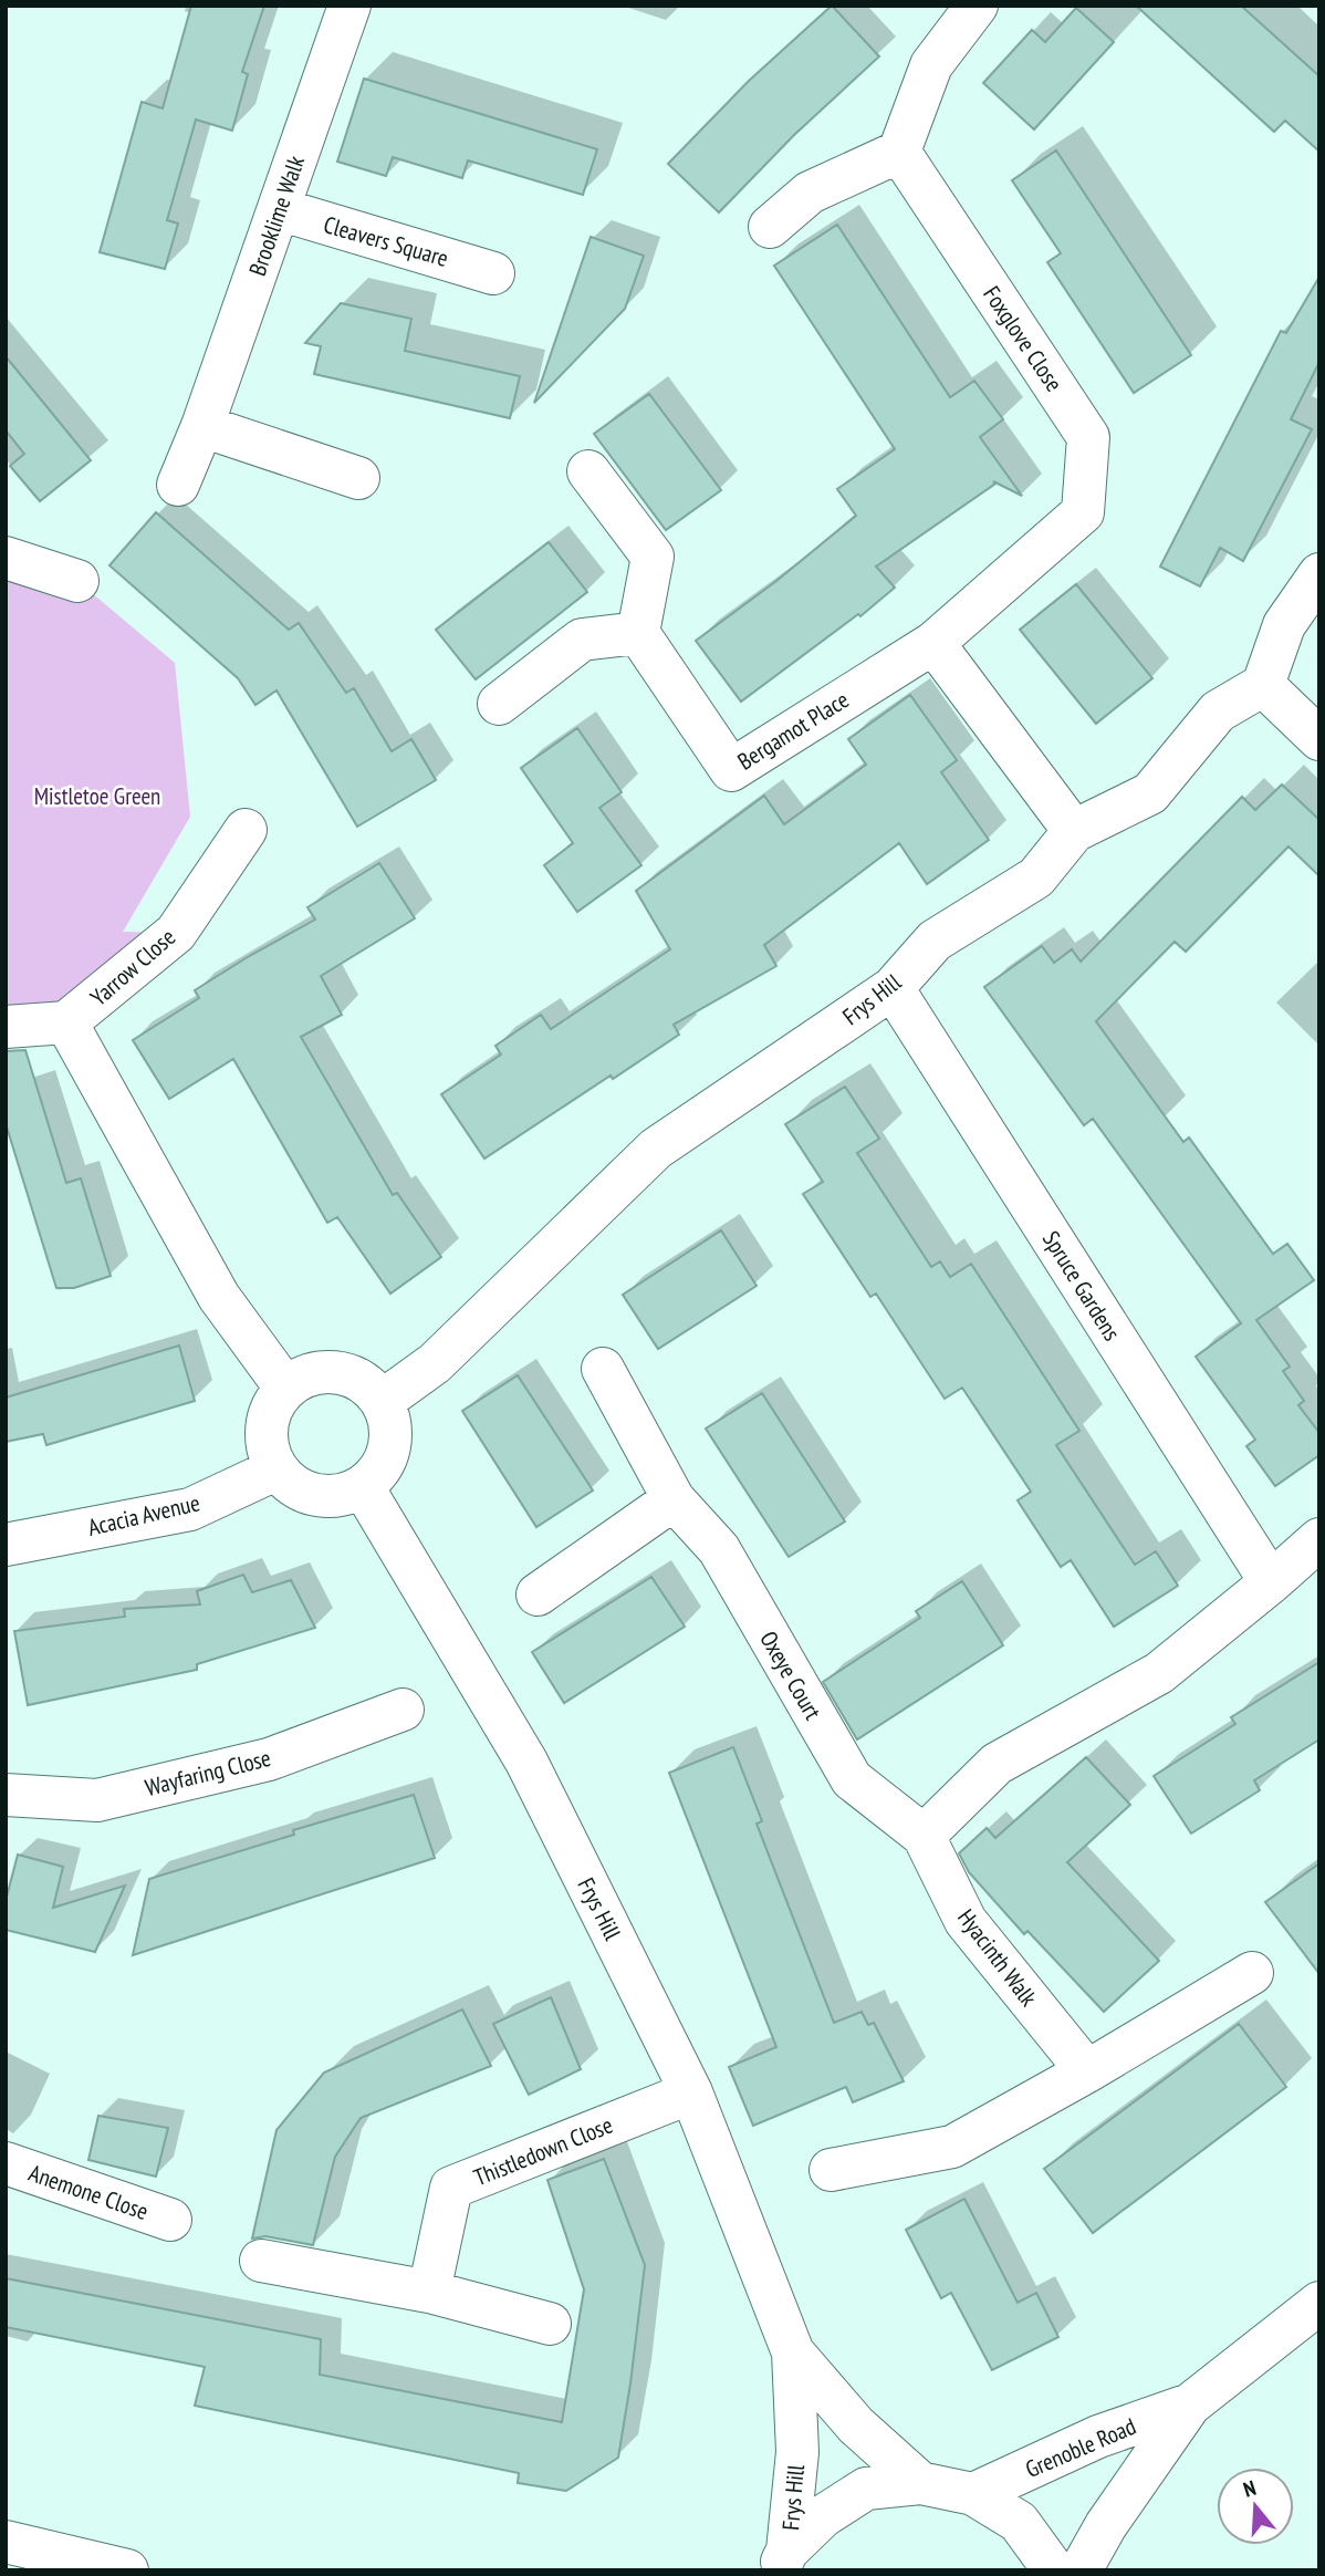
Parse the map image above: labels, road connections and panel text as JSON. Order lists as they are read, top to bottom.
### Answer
{
  "streets": {
    "street": [
      "Brooklime Walk",
      "Cleavers Square",
      "Foxglove Close",
      "Bergamot Place",
      "Yarrow Close",
      "Frys Hill",
      "Spruce Gardens",
      "Acacia Avenue",
      "Oxeye Court",
      "Wayfaring Close",
      "Hyacinth Walk",
      "Thistledown Close",
      "Anemone Close",
      "Grenoble Road"
    ]
  },
  "crossings": [
    ["Brooklime Walk", "Cleavers Square"],
    ["Foxglove Close", "Bergamot Place"],
    ["Frys Hill", "Spruce Gardens"],
    ["Frys Hill", "Acacia Avenue"],
    ["Frys Hill", "Thistledown Close"],
    ["Oxeye Court", "Hyacinth Walk"]
  ],
  "parks": ["Mistletoe Green"],
  "north": "top"
}
